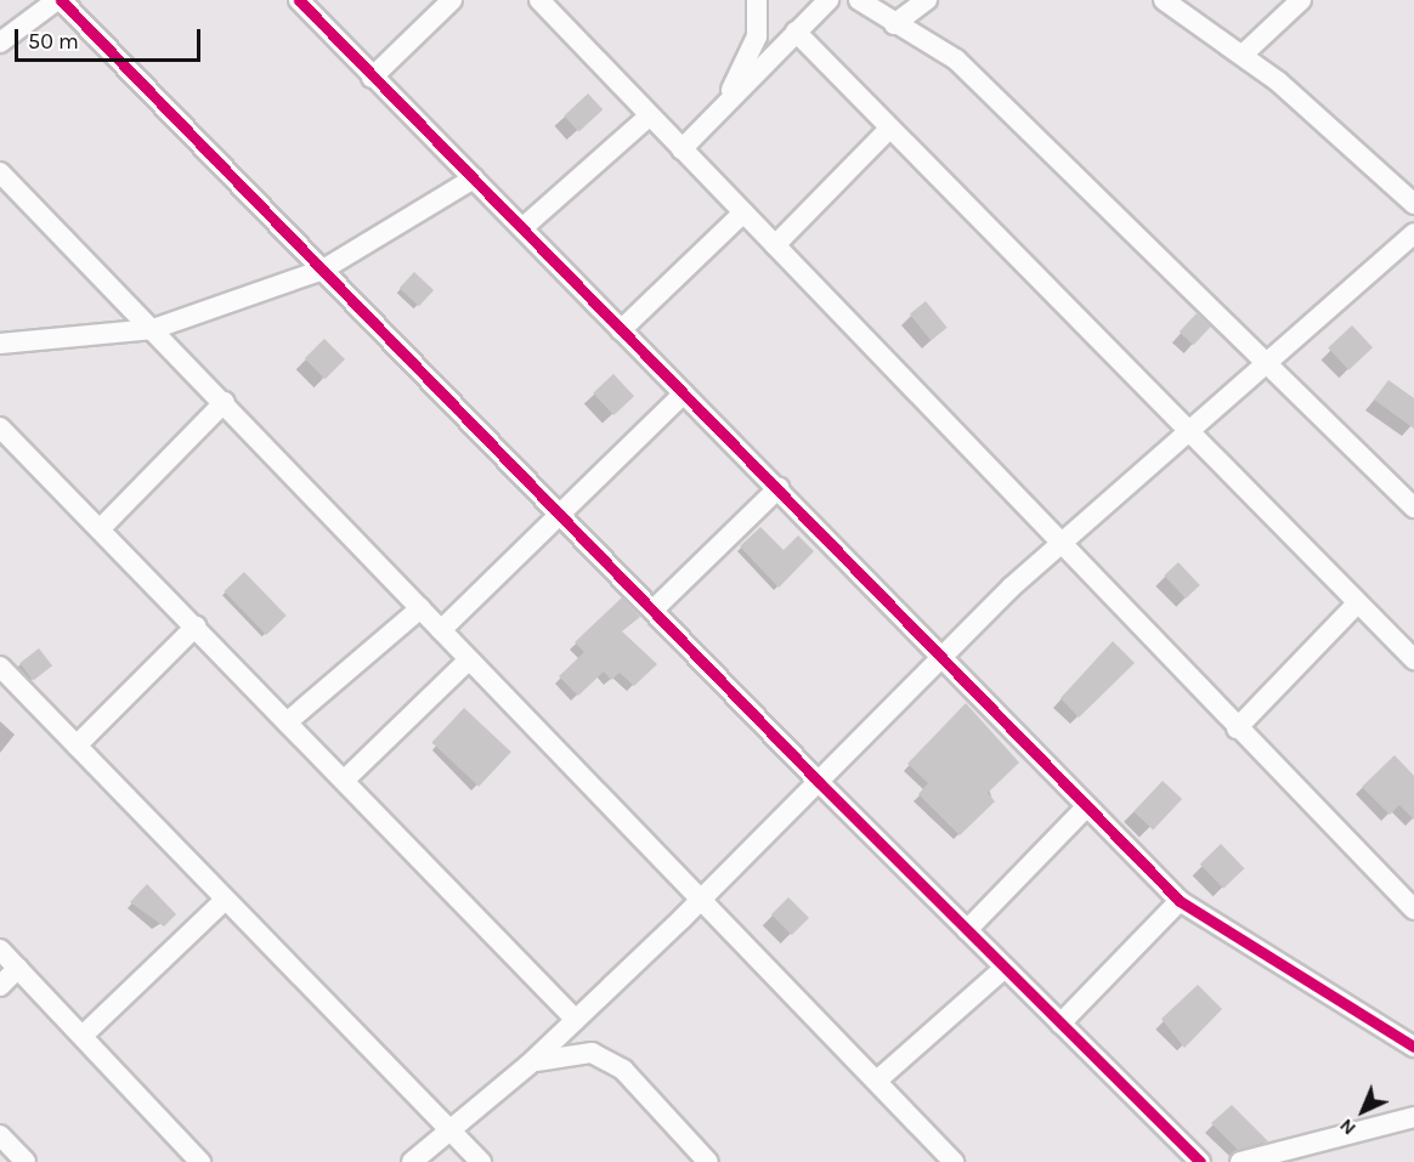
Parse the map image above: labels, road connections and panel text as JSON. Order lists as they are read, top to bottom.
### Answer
{
  "scale_bar": "50 m",
  "north": "bottom left"
}
